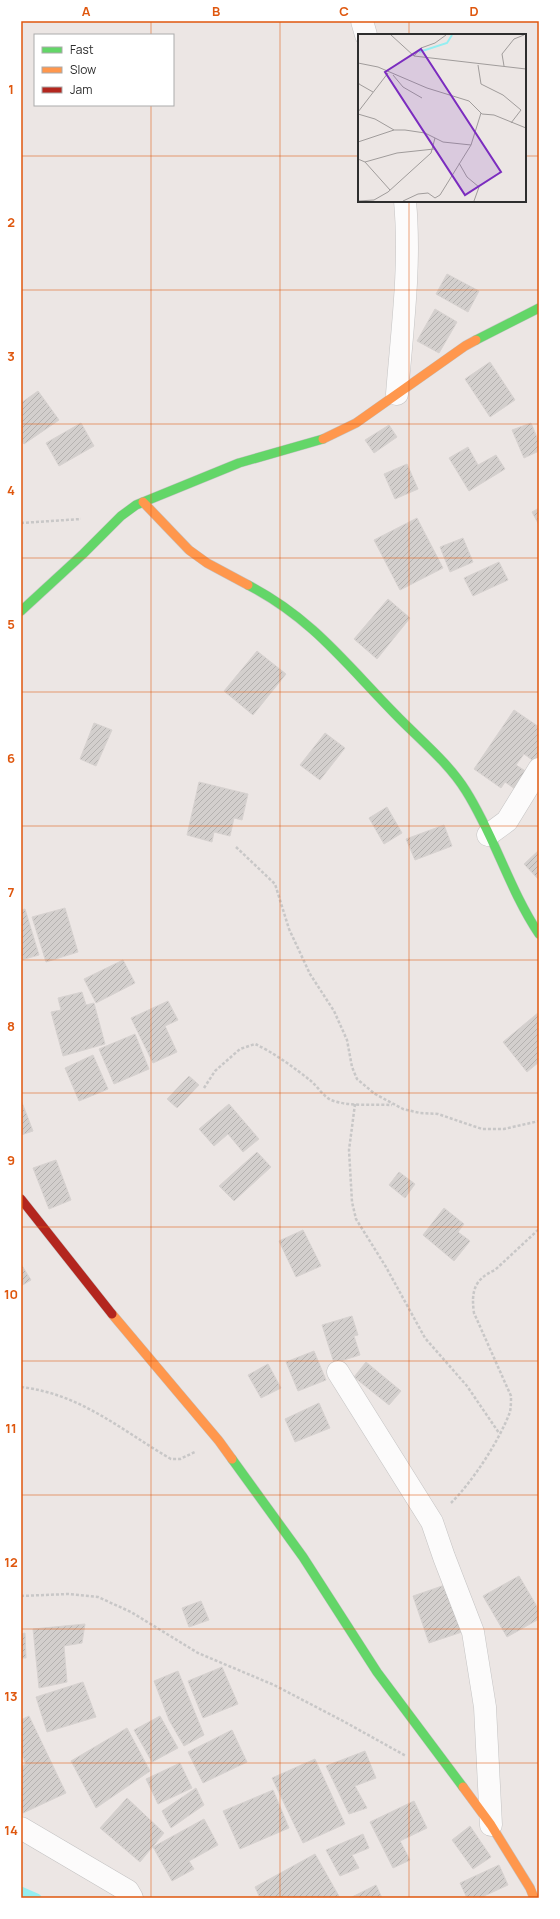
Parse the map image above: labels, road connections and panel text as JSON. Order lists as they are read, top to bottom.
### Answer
{
  "legend": ["Fast", "Slow", "Jam"],
  "grid": {
    "columns": [
      "A",
      "B",
      "C",
      "D"
    ],
    "rows": [
      "1",
      "2",
      "3",
      "4",
      "5",
      "6",
      "7",
      "8",
      "9",
      "10",
      "11",
      "12",
      "13",
      "14"
    ]
  }
}
